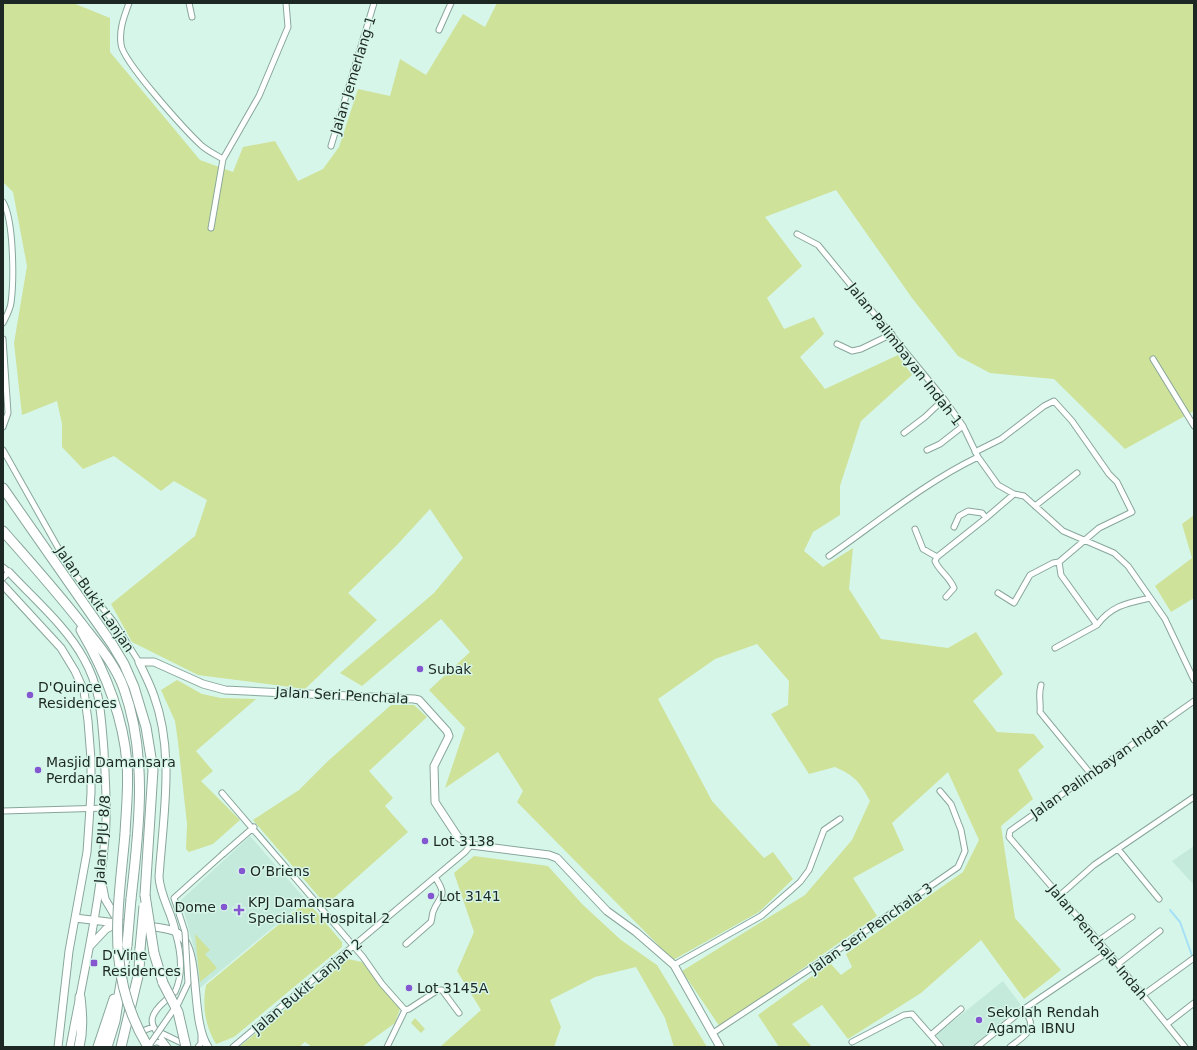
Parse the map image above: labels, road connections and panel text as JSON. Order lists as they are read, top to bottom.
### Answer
{
  "streets": {
    "street": [
      "Jalan Jemerlang 1",
      "Jalan Palimbayan Indah 1",
      "Jalan Bukit Lanjan",
      "Jalan Seri Penchala",
      "Jalan Palimbayan Indah",
      "Jalan PJU 8/8",
      "Jalan Seri Penchala 3",
      "Jalan Penchala Indah",
      "Jalan Bukit Lanjan 2"
    ]
  },
  "crossings": [
    ["Jalan Bukit Lanjan", "Jalan Seri Penchala"],
    ["Jalan Seri Penchala", "Jalan Bukit Lanjan 2"],
    ["Jalan Palimbayan Indah", "Jalan Penchala Indah"]
  ],
  "places": {
    "other": [
      "Subak",
      "D'Quince Residences",
      "Masjid Damansara Perdana",
      "Lot 3138",
      "O’Briens",
      "Lot 3141",
      "Dome",
      "Lot 3145A",
      "Sekolah Rendah Agama IBNU"
    ],
    "health": ["KPJ Damansara Specialist Hospital 2"],
    "transit": ["D'Vine Residences"]
  }
}
